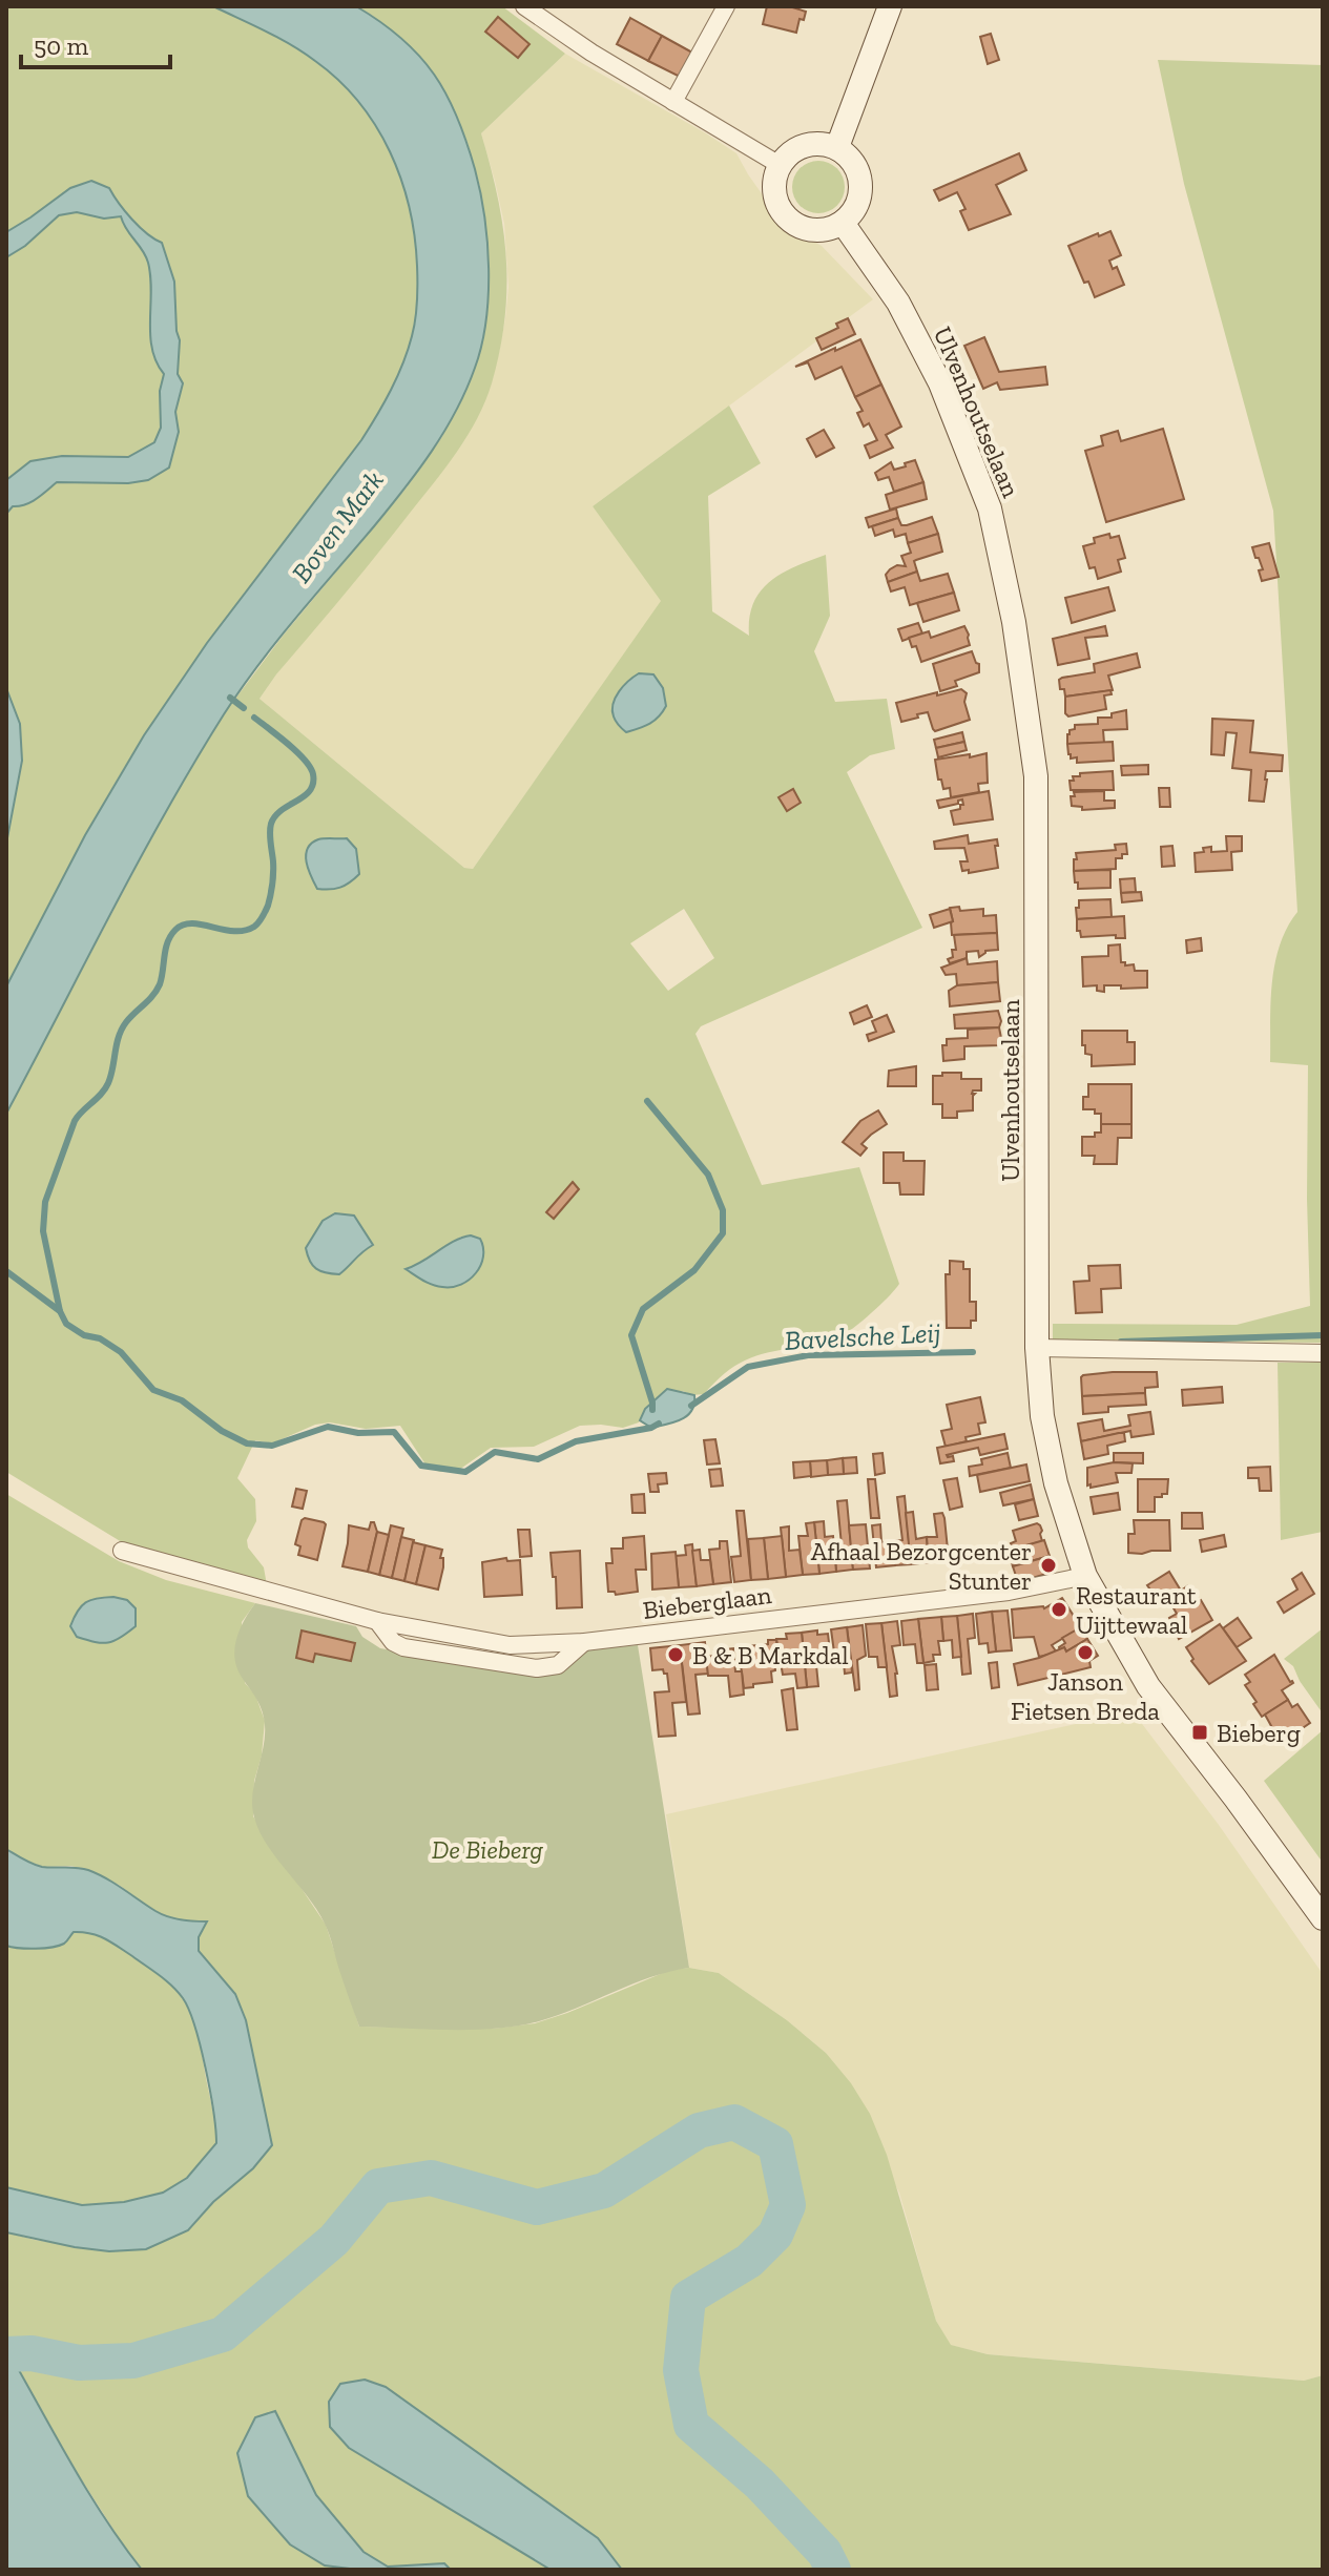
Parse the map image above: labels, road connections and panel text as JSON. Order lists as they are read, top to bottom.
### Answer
{
  "streets": {
    "main road": ["Ulvenhoutselaan"],
    "street": ["Bieberglaan"]
  },
  "crossings": [
    ["Ulvenhoutselaan", "Bieberglaan"]
  ],
  "water": ["Boven Mark", "Bavelsche Leij"],
  "parks": ["De Bieberg"],
  "places": {
    "other": [
      "Afhaal Bezorgcenter Stunter",
      "Restaurant Uijttewaal",
      "Janson Fietsen Breda",
      "B & B Markdal"
    ],
    "transit": ["Bieberg"]
  },
  "scale_bar": "50 m"
}
